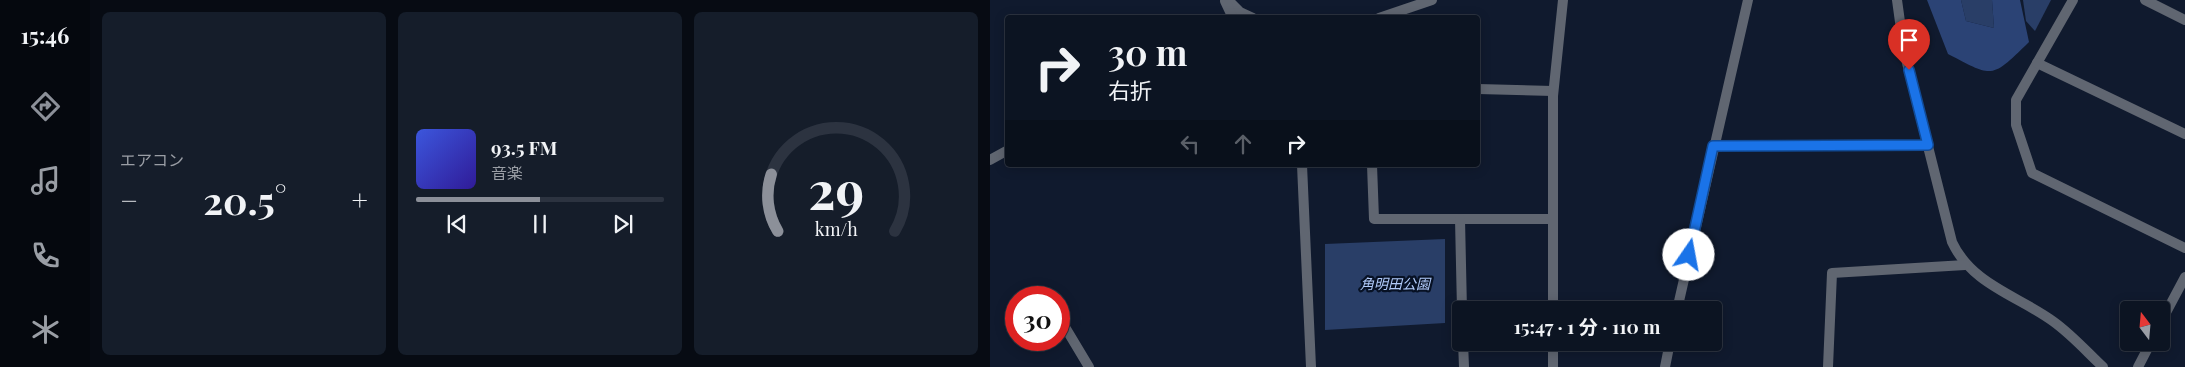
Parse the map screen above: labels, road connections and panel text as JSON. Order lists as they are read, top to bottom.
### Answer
{
  "parks": ["角明田公園"],
  "north": "top",
  "page": {
    "tabs": "15:46",
    "tile": "エアコン",
    "turn": ["30 m", "右折"],
    "song": ["93.5 FM", "音楽"],
    "heat": ["−", "20.5°", "+"],
    "limit": "30",
    "trip": "15:47 · 1 分 · 110 m",
    "gauge": ["29", "km/h"]
  }
}
